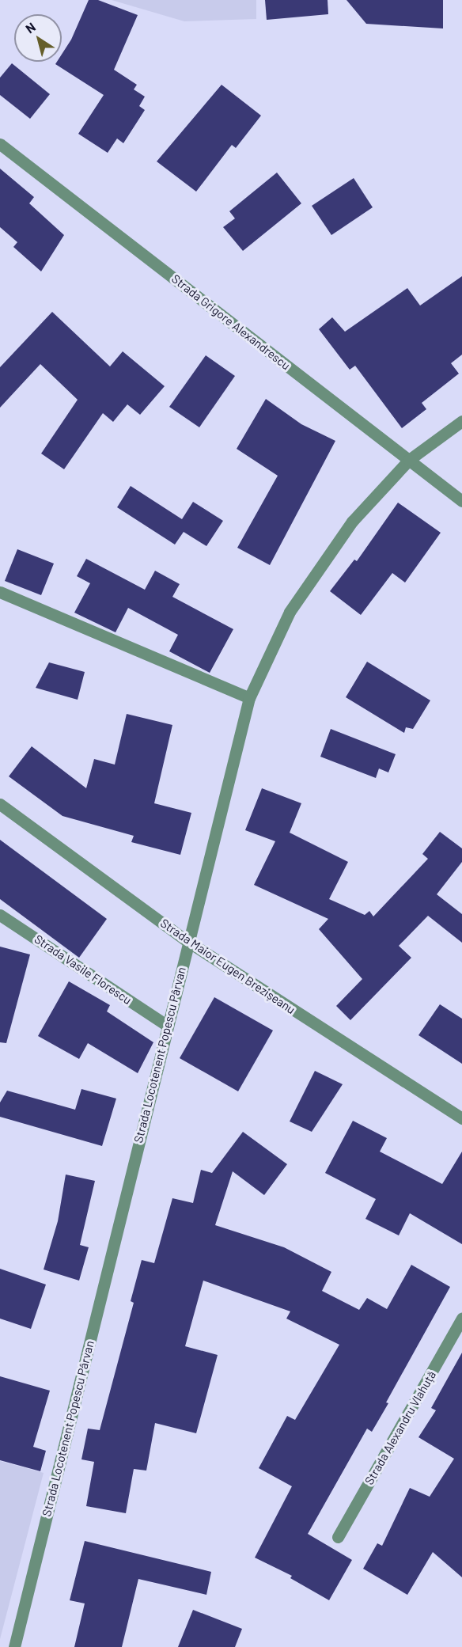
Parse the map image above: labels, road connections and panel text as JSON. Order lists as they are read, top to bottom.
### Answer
{
  "streets": {
    "street": [
      "Strada Grigore Alexandrescu",
      "Strada Maior Eugen Brezișeanu",
      "Strada Vasile Florescu",
      "Strada Locotenent Popescu Pârvan",
      "Strada Alexandru Vlahuță"
    ]
  },
  "crossings": [
    ["Strada Grigore Alexandrescu", "Strada Locotenent Popescu Pârvan"],
    ["Strada Maior Eugen Brezișeanu", "Strada Locotenent Popescu Pârvan"],
    ["Strada Vasile Florescu", "Strada Locotenent Popescu Pârvan"]
  ],
  "north": "top left"
}
